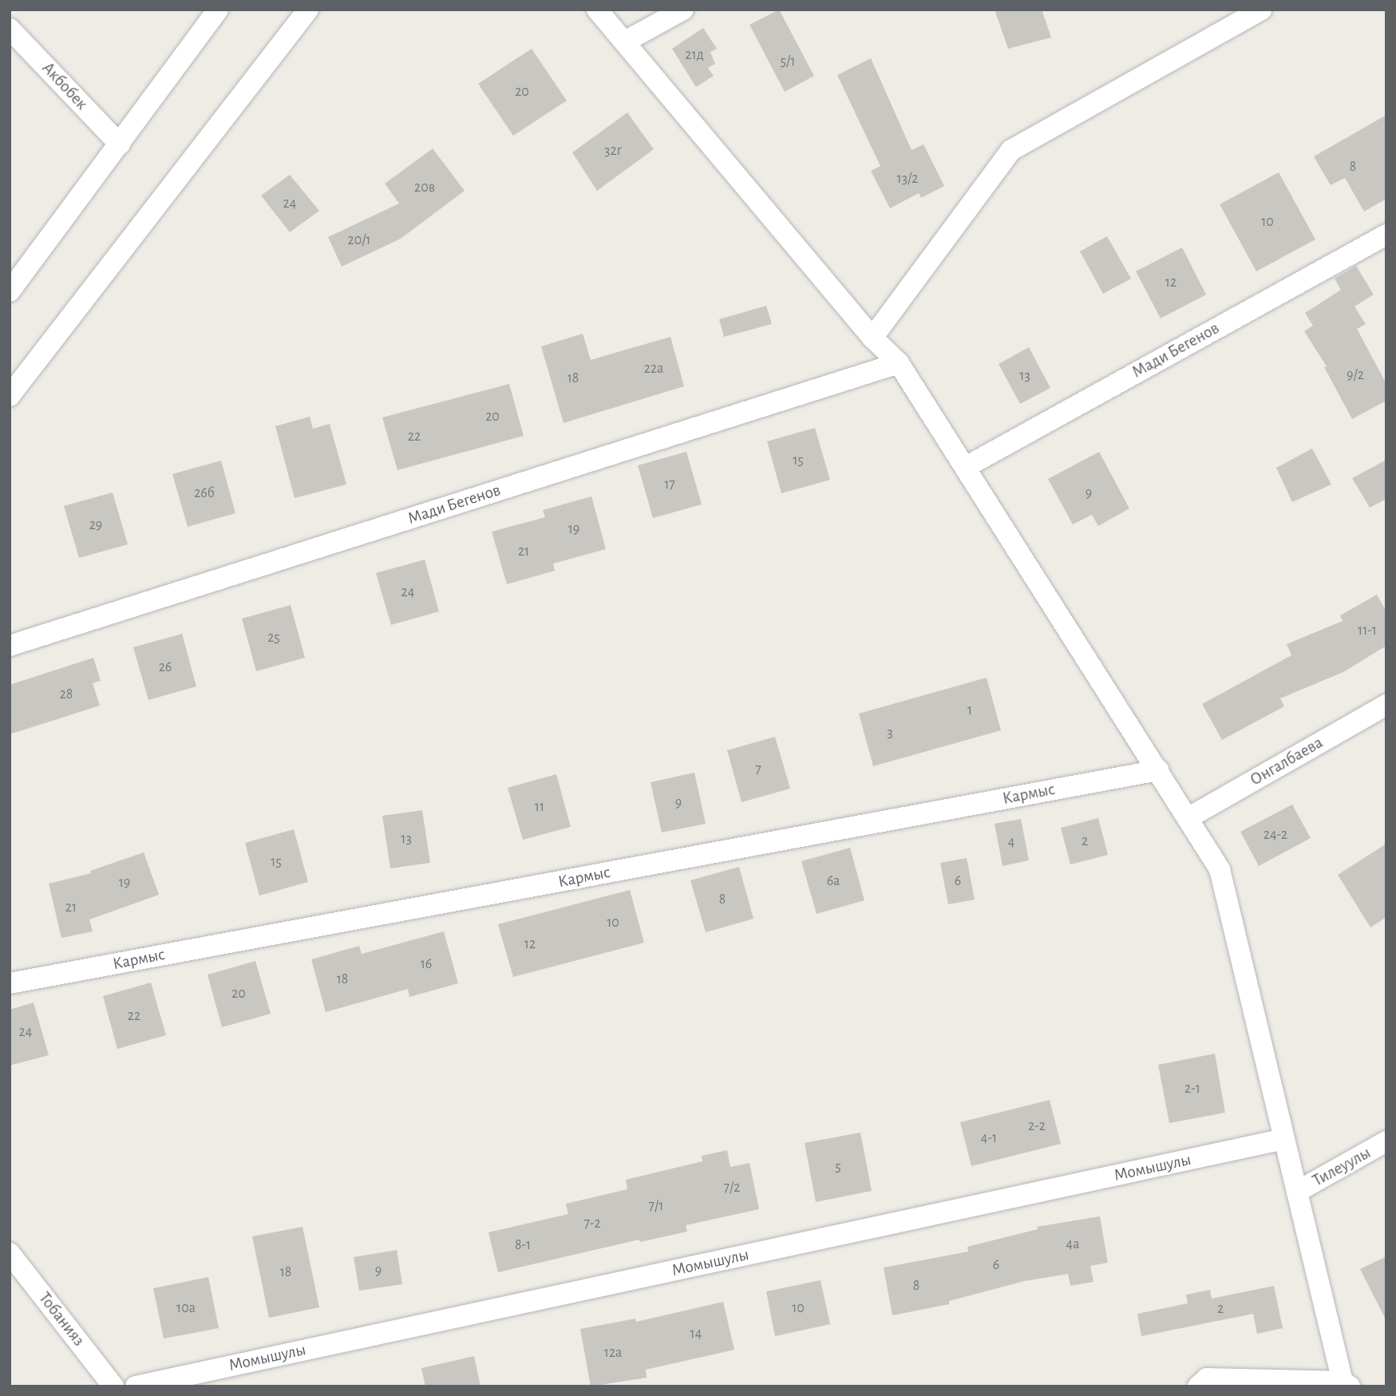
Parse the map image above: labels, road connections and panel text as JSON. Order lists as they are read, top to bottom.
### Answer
{
  "streets": {
    "street": [
      "Акбобек",
      "Мади Бегенов",
      "Онгалбаева",
      "Кармыс",
      "Тилеуулы",
      "Момышулы",
      "Тобанияз"
    ]
  },
  "house_numbers": [
    "21д",
    "5/1",
    "20",
    "32г",
    "8",
    "13/2",
    "20в",
    "24",
    "10",
    "20/1",
    "12",
    "22а",
    "9/2",
    "13",
    "18",
    "20",
    "22",
    "15",
    "17",
    "26б",
    "9",
    "29",
    "19",
    "21",
    "24",
    "11-1",
    "25",
    "26",
    "28",
    "1",
    "3",
    "7",
    "9",
    "11",
    "24-2",
    "13",
    "2",
    "4",
    "15",
    "6а",
    "6",
    "19",
    "8",
    "21",
    "10",
    "12",
    "16",
    "18",
    "20",
    "22",
    "24",
    "2-1",
    "2-2",
    "4-1",
    "5",
    "7/2",
    "7/1",
    "7-2",
    "4а",
    "8-1",
    "6",
    "9",
    "18",
    "8",
    "10а",
    "10",
    "2",
    "14",
    "12а"
  ]
}
